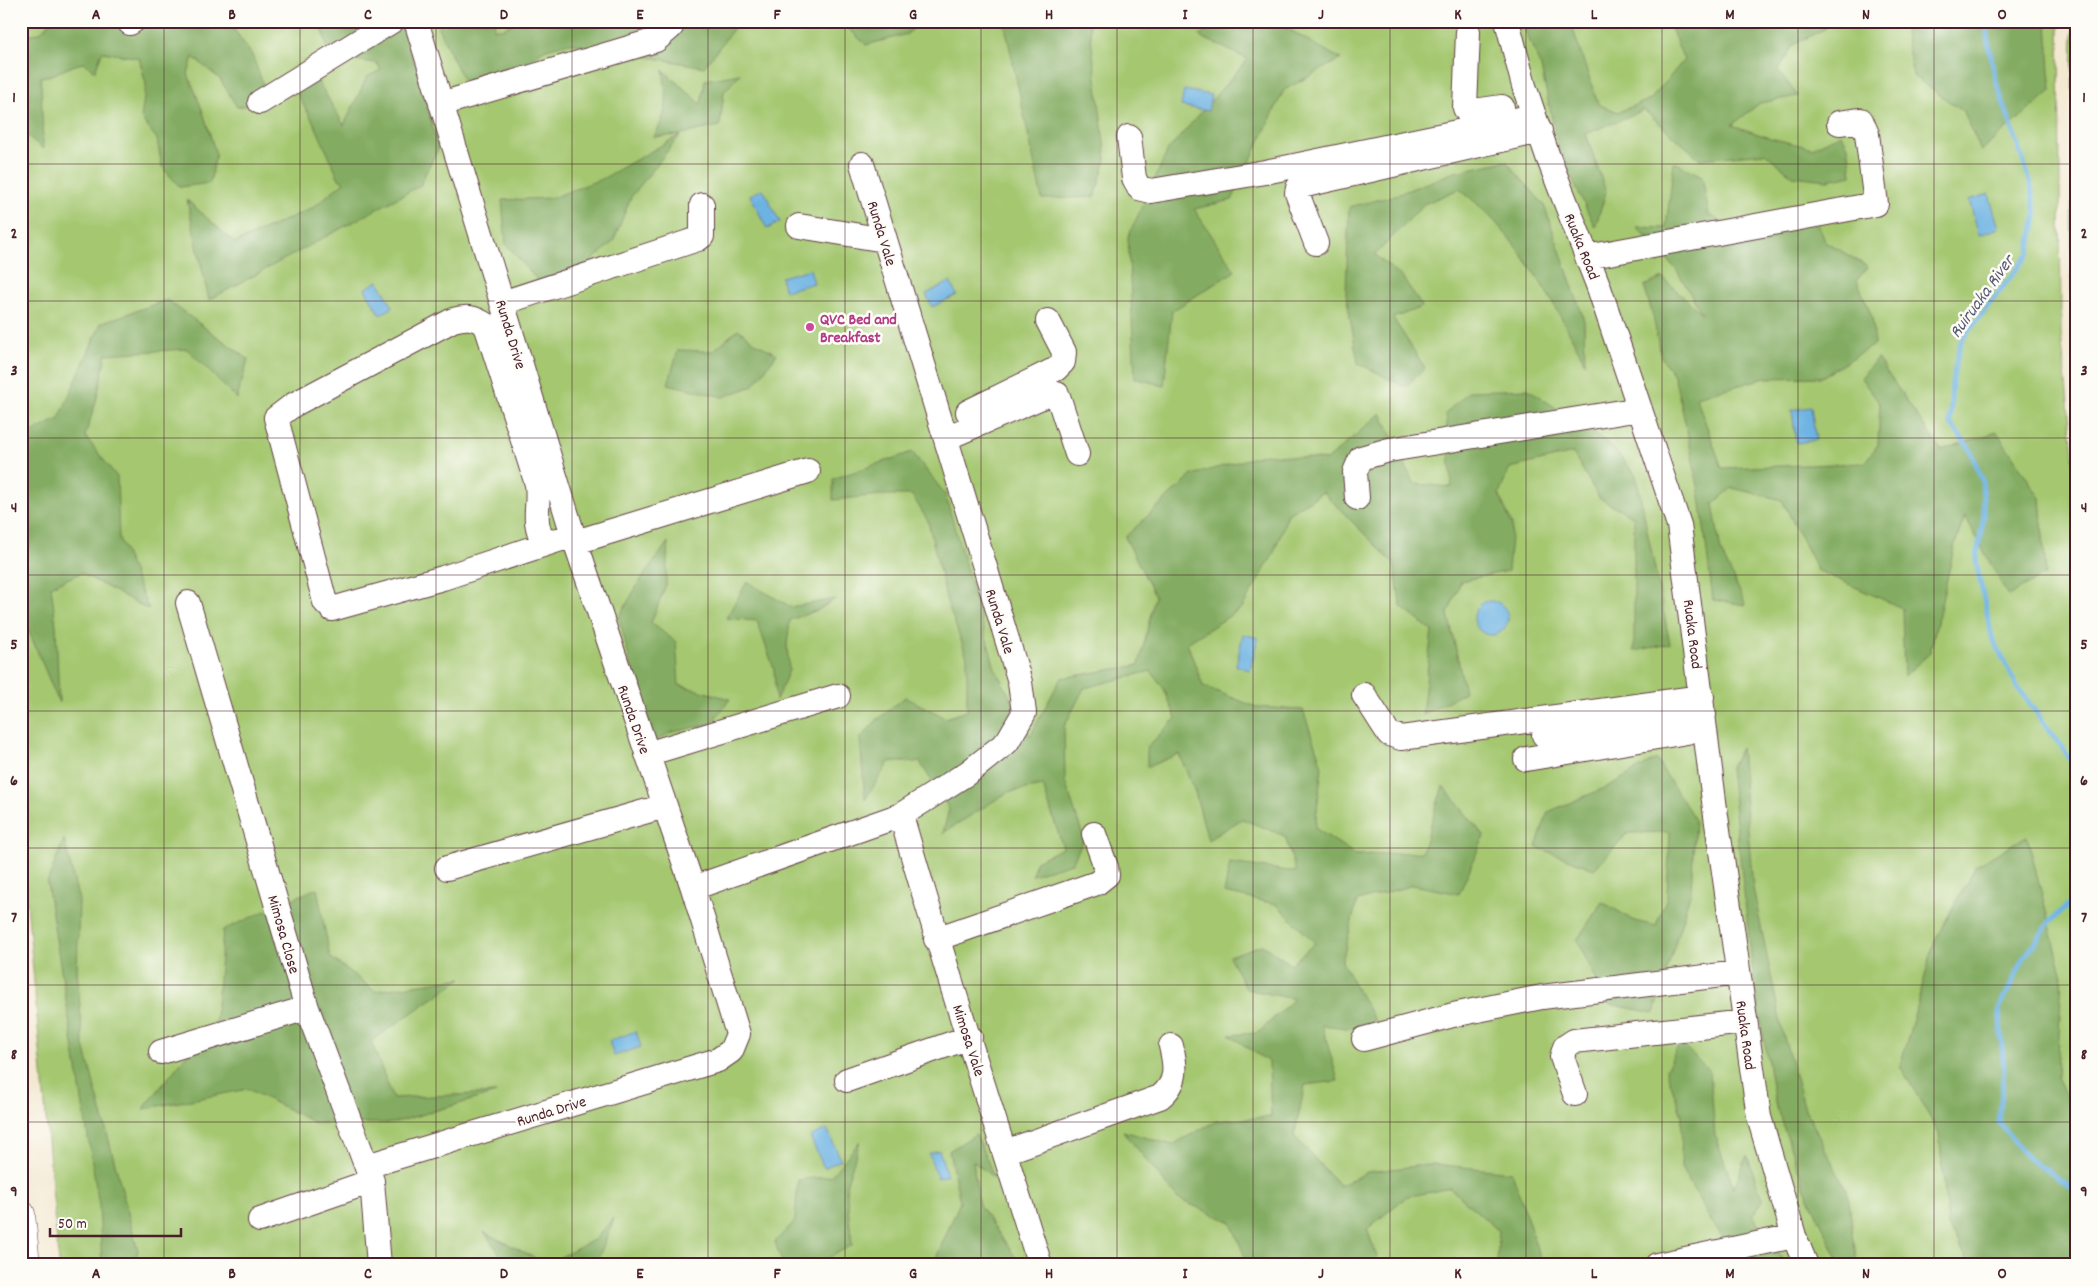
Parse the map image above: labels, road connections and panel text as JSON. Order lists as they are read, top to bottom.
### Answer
{
  "streets": {
    "street": [
      "Runda Vale",
      "Ruaka Road",
      "Runda Drive",
      "Mimosa Close",
      "Mimosa Vale"
    ]
  },
  "crossings": [
    ["Runda Vale", "Runda Drive"],
    ["Runda Vale", "Mimosa Vale"],
    ["Runda Drive", "Mimosa Close"]
  ],
  "water": ["Ruiruaka River"],
  "places": ["QVC Bed and Breakfast"],
  "scale_bar": "50 m",
  "grid": {
    "columns": [
      "A",
      "B",
      "C",
      "D",
      "E",
      "F",
      "G",
      "H",
      "I",
      "J",
      "K",
      "L",
      "M",
      "N",
      "O"
    ],
    "rows": [
      "1",
      "2",
      "3",
      "4",
      "5",
      "6",
      "7",
      "8",
      "9"
    ]
  }
}
